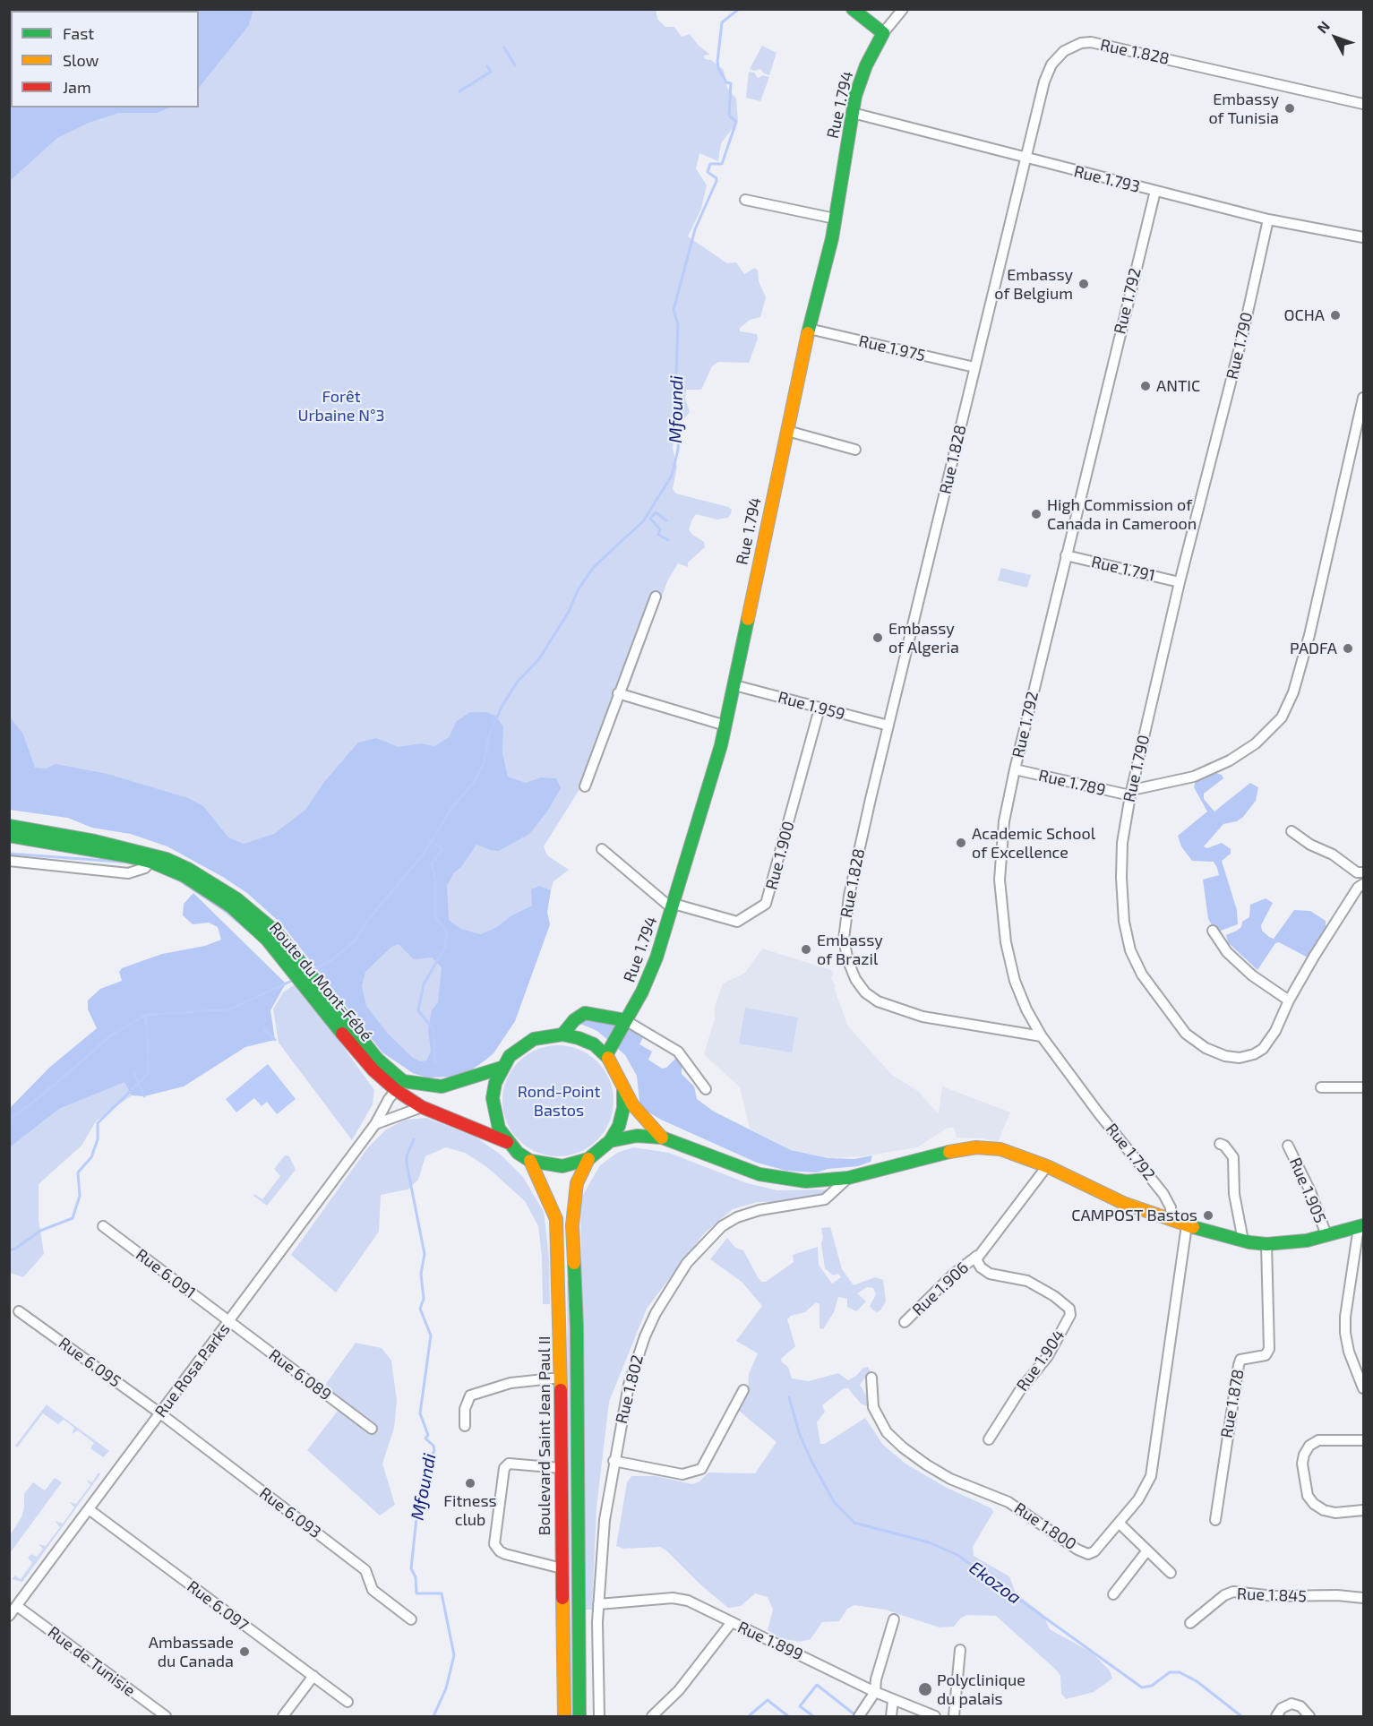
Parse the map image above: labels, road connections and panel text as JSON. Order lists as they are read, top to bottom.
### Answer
{
  "streets": {
    "main road": ["Rue 1.794", "Route du Mont-Fébé", "Boulevard Saint Jean Paul II"],
    "street": [
      "Rue 1.828",
      "Rue 1.793",
      "Rue 1.792",
      "Rue 1.790",
      "Rue 1.975",
      "Rue 1.791",
      "Rue 1.959",
      "Rue 1.789",
      "Rue 1.900",
      "Rue 1.905",
      "Rue 6.091",
      "Rue 1.906",
      "Rue 1.904",
      "Rue 6.095",
      "Rue Rosa Parks",
      "Rue 6.089",
      "Rue 1.802",
      "Rue 1.878",
      "Rue 6.093",
      "Rue 1.800",
      "Rue 1.845",
      "Rue 6.097",
      "Rue 1.899",
      "Rue de Tunisie"
    ]
  },
  "crossings": [
    ["Rue 1.828", "Rue 1.793"],
    ["Rue 1.828", "Rue 1.792"],
    ["Rue 1.828", "Rue 1.975"],
    ["Rue 1.828", "Rue 1.959"],
    ["Rue 1.794", "Rue 1.793"],
    ["Rue 1.794", "Rue 1.975"],
    ["Rue 1.794", "Rue 1.959"],
    ["Rue 1.794", "Rue 1.900"],
    ["Rue 1.794", "Route du Mont-Fébé"],
    ["Rue 1.794", "Boulevard Saint Jean Paul II"],
    ["Rue 1.793", "Rue 1.792"],
    ["Rue 1.793", "Rue 1.790"],
    ["Rue 1.792", "Rue 1.791"],
    ["Rue 1.792", "Rue 1.789"],
    ["Rue 1.790", "Rue 1.791"],
    ["Rue 1.790", "Rue 1.789"],
    ["Rue 1.959", "Rue 1.900"],
    ["Route du Mont-Fébé", "Rue Rosa Parks"],
    ["Route du Mont-Fébé", "Boulevard Saint Jean Paul II"],
    ["Rue 6.091", "Rue Rosa Parks"],
    ["Rue 6.091", "Rue 6.089"],
    ["Rue 1.906", "Rue 1.904"],
    ["Rue 6.095", "Rue Rosa Parks"],
    ["Rue 6.095", "Rue 6.093"],
    ["Rue Rosa Parks", "Rue 6.089"],
    ["Rue Rosa Parks", "Rue 6.093"],
    ["Rue Rosa Parks", "Rue 6.097"],
    ["Rue Rosa Parks", "Rue de Tunisie"],
    ["Rue 1.802", "Rue 1.899"]
  ],
  "water": ["Mfoundi", "Ekozoa"],
  "parks": ["Forêt Urbaine N°3", "Rond-Point Bastos"],
  "places": [
    "Embassy of Tunisia",
    "Embassy of Belgium",
    "OCHA",
    "ANTIC",
    "High Commission of Canada in Cameroon",
    "Embassy of Algeria",
    "PADFA",
    "Academic School of Excellence",
    "Embassy of Brazil",
    "CAMPOST Bastos",
    "Fitness club",
    "Ambassade du Canada",
    "Polyclinique du palais"
  ],
  "legend": ["Fast", "Slow", "Jam"],
  "north": "top left"
}
